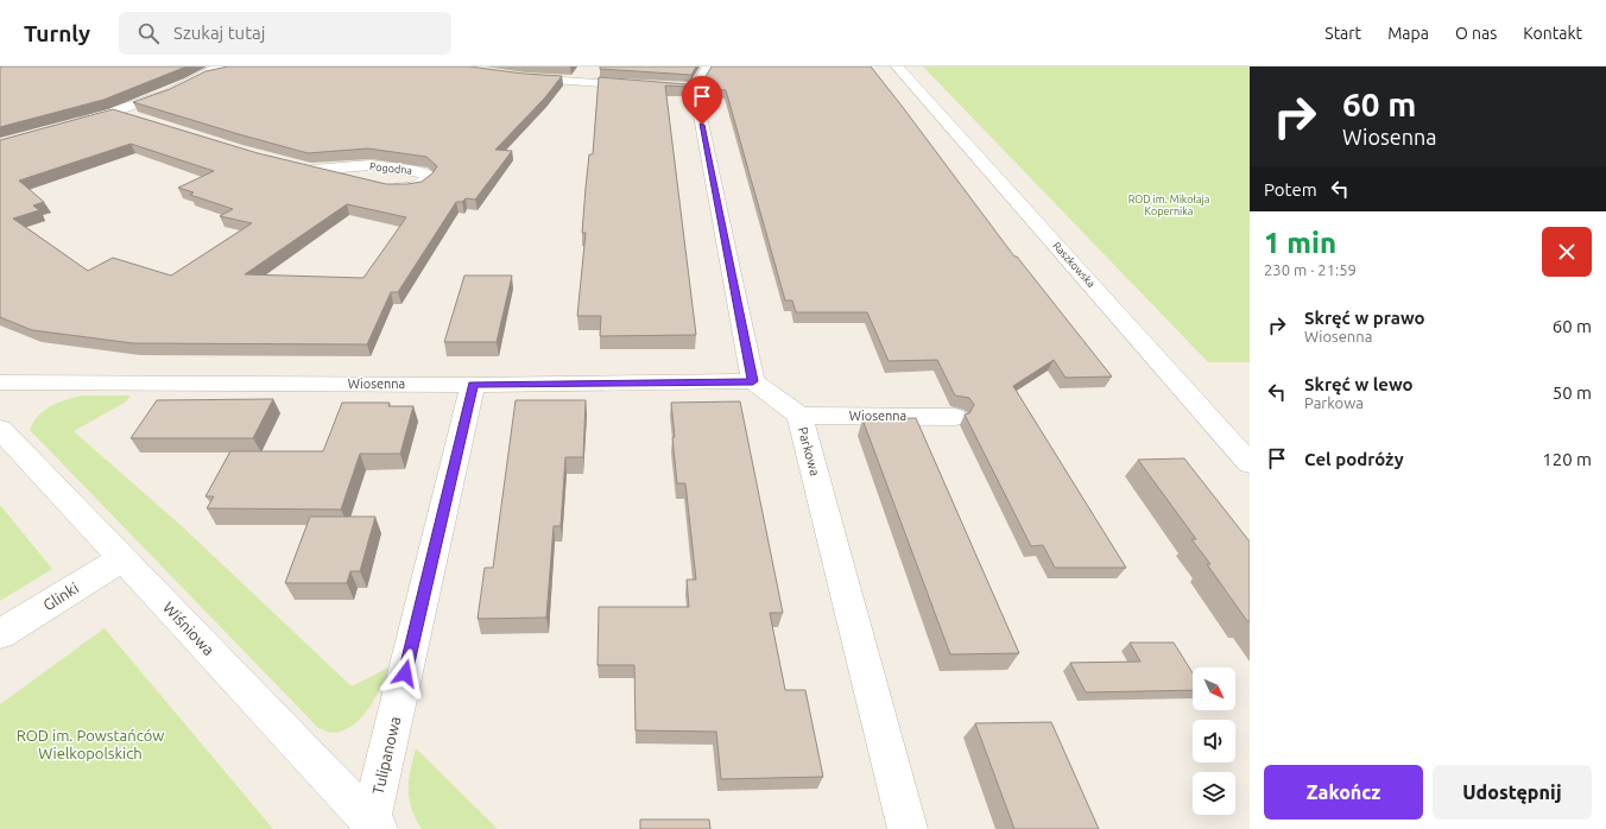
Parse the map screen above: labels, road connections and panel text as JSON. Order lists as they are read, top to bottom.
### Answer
{
  "streets": {
    "street": [
      "Pogodna",
      "Raszkowska",
      "Wiosenna",
      "Parkowa",
      "Glinki",
      "Wiśniowa",
      "Tulipanowa"
    ]
  },
  "crossings": [
    ["Wiosenna", "Parkowa"],
    ["Wiosenna", "Tulipanowa"],
    ["Glinki", "Wiśniowa"],
    ["Wiśniowa", "Tulipanowa"]
  ],
  "parks": ["ROD im. Mikołaja Kopernika", "ROD im. Powstańców Wielkopolskich"],
  "north": "bottom right",
  "page": {
    "header": "Turnly",
    "search": "Szukaj tutaj",
    "nav": [
      "Start",
      "Mapa",
      "O nas",
      "Kontakt"
    ],
    "turn": ["60 m", "Wiosenna"],
    "then": "Potem",
    "heading": ["1 min", "230 m · 21:59"],
    "list": [
      {
        "name": "Skręć w prawo",
        "note": "Wiosenna",
        "value": "60 m"
      },
      {
        "name": "Skręć w lewo",
        "note": "Parkowa",
        "value": "50 m"
      },
      {
        "name": "Cel podróży",
        "value": "120 m"
      }
    ],
    "buttons": ["Zakończ", "Udostępnij"]
  }
}
